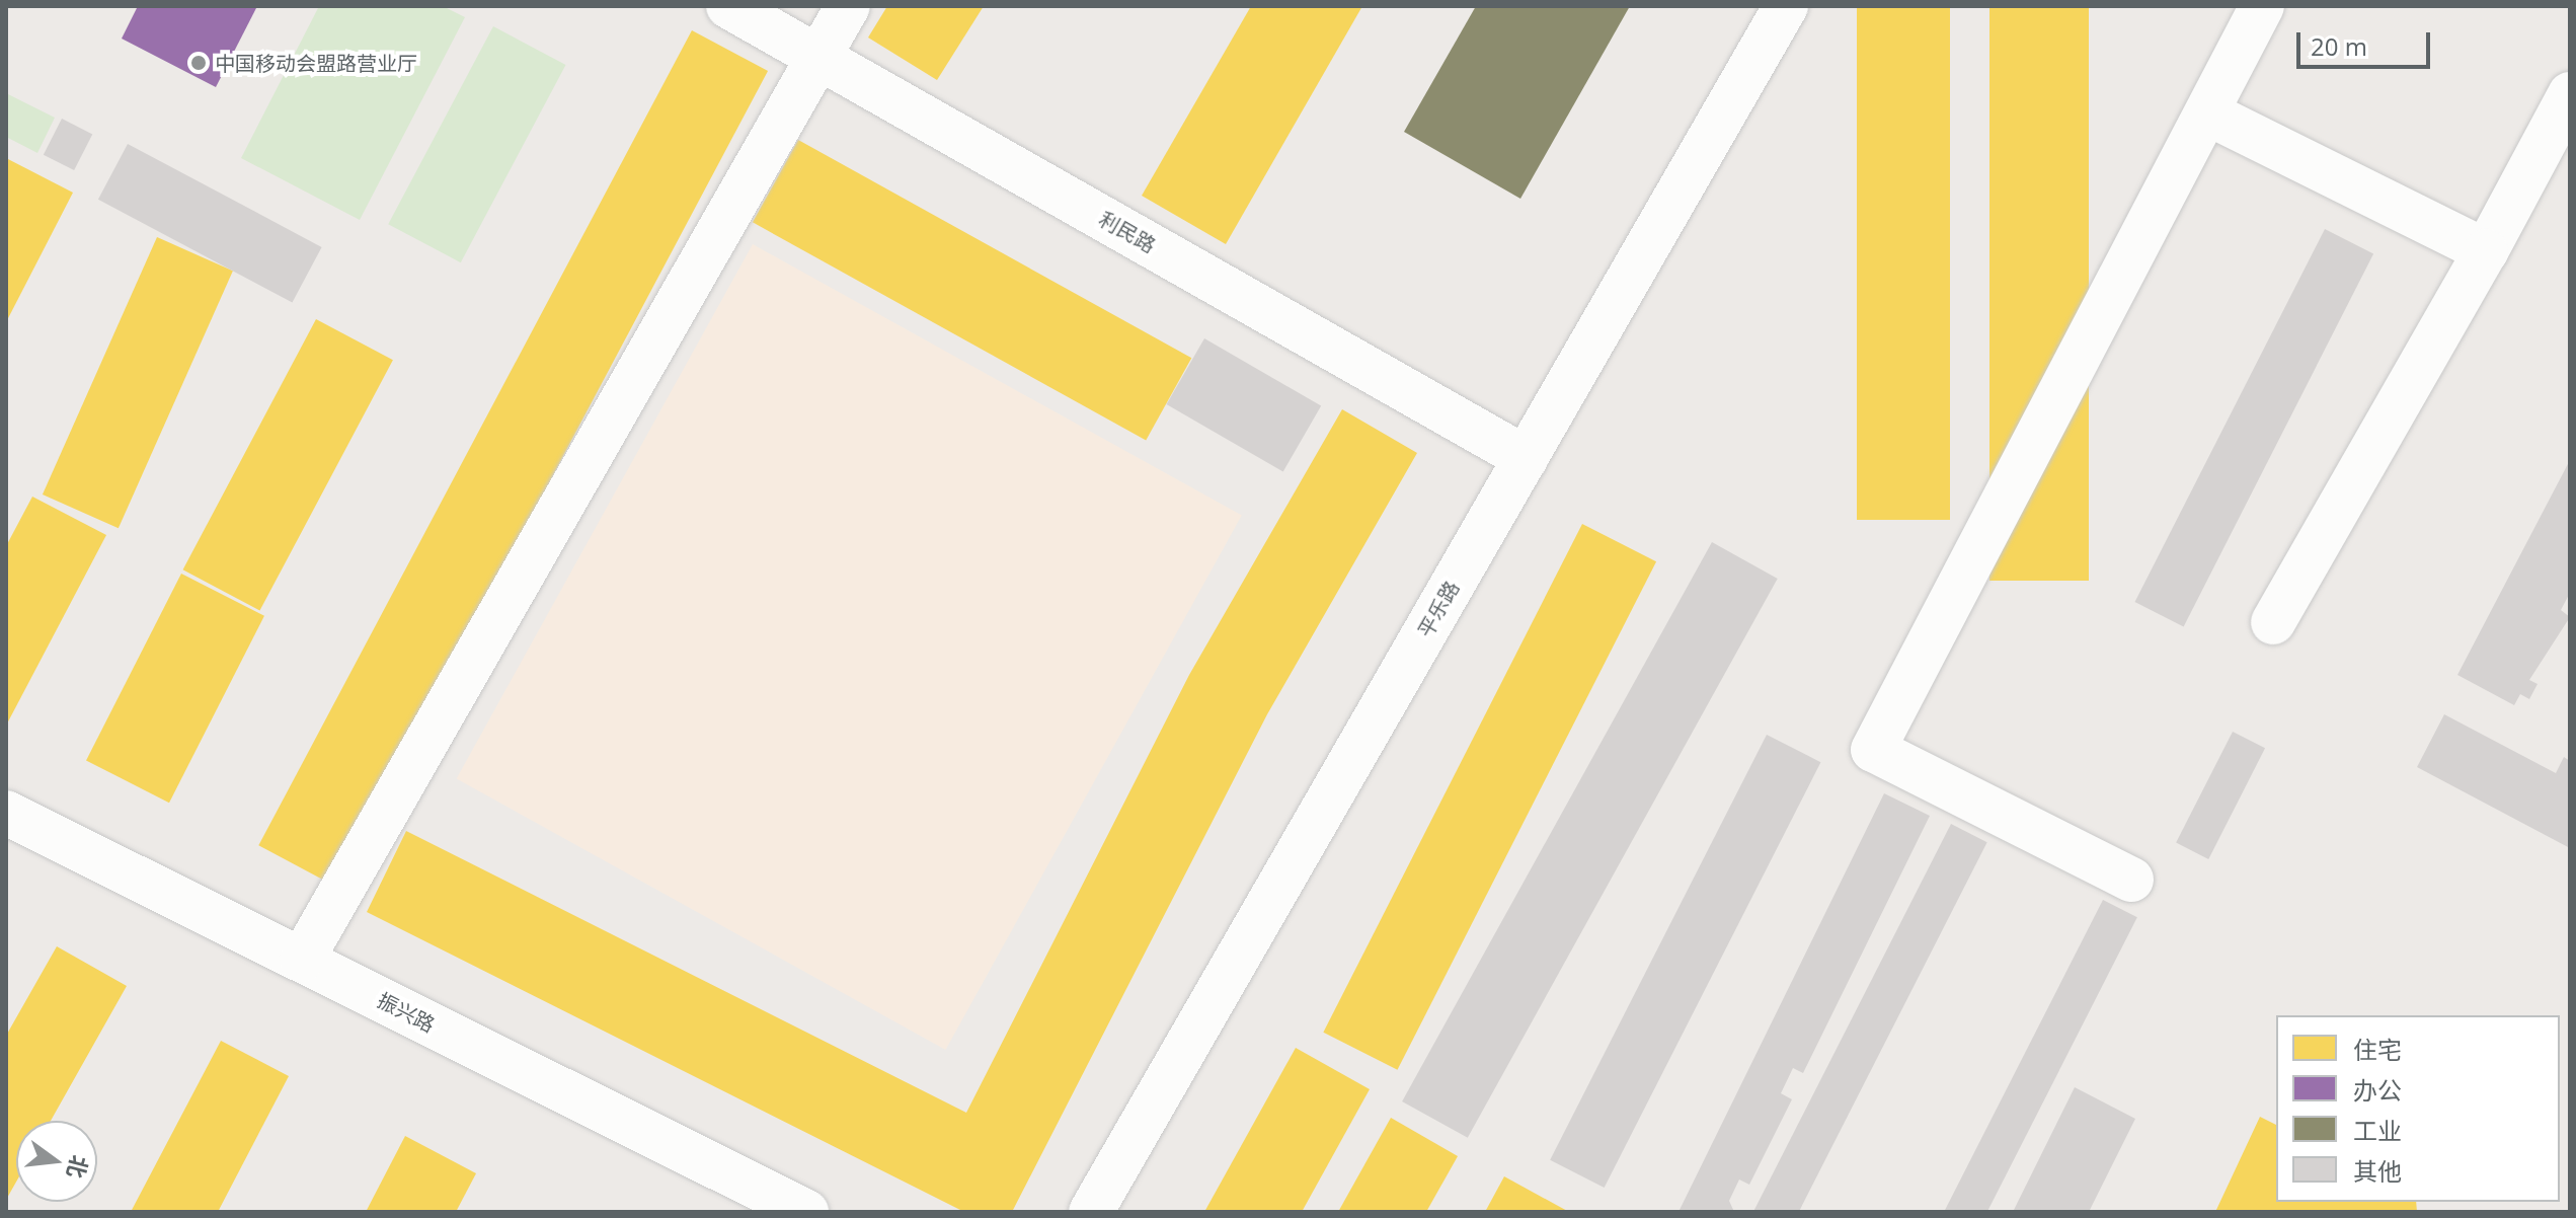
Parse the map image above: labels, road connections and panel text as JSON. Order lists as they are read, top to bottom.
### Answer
{
  "streets": {
    "street": ["利民路", "平乐路", "振兴路"]
  },
  "crossings": [
    ["利民路", "平乐路"]
  ],
  "places": ["中国移动会盟路营业厅"],
  "legend": [
    "住宅",
    "办公",
    "工业",
    "其他"
  ],
  "scale_bar": "20 m",
  "north": "right"
}
